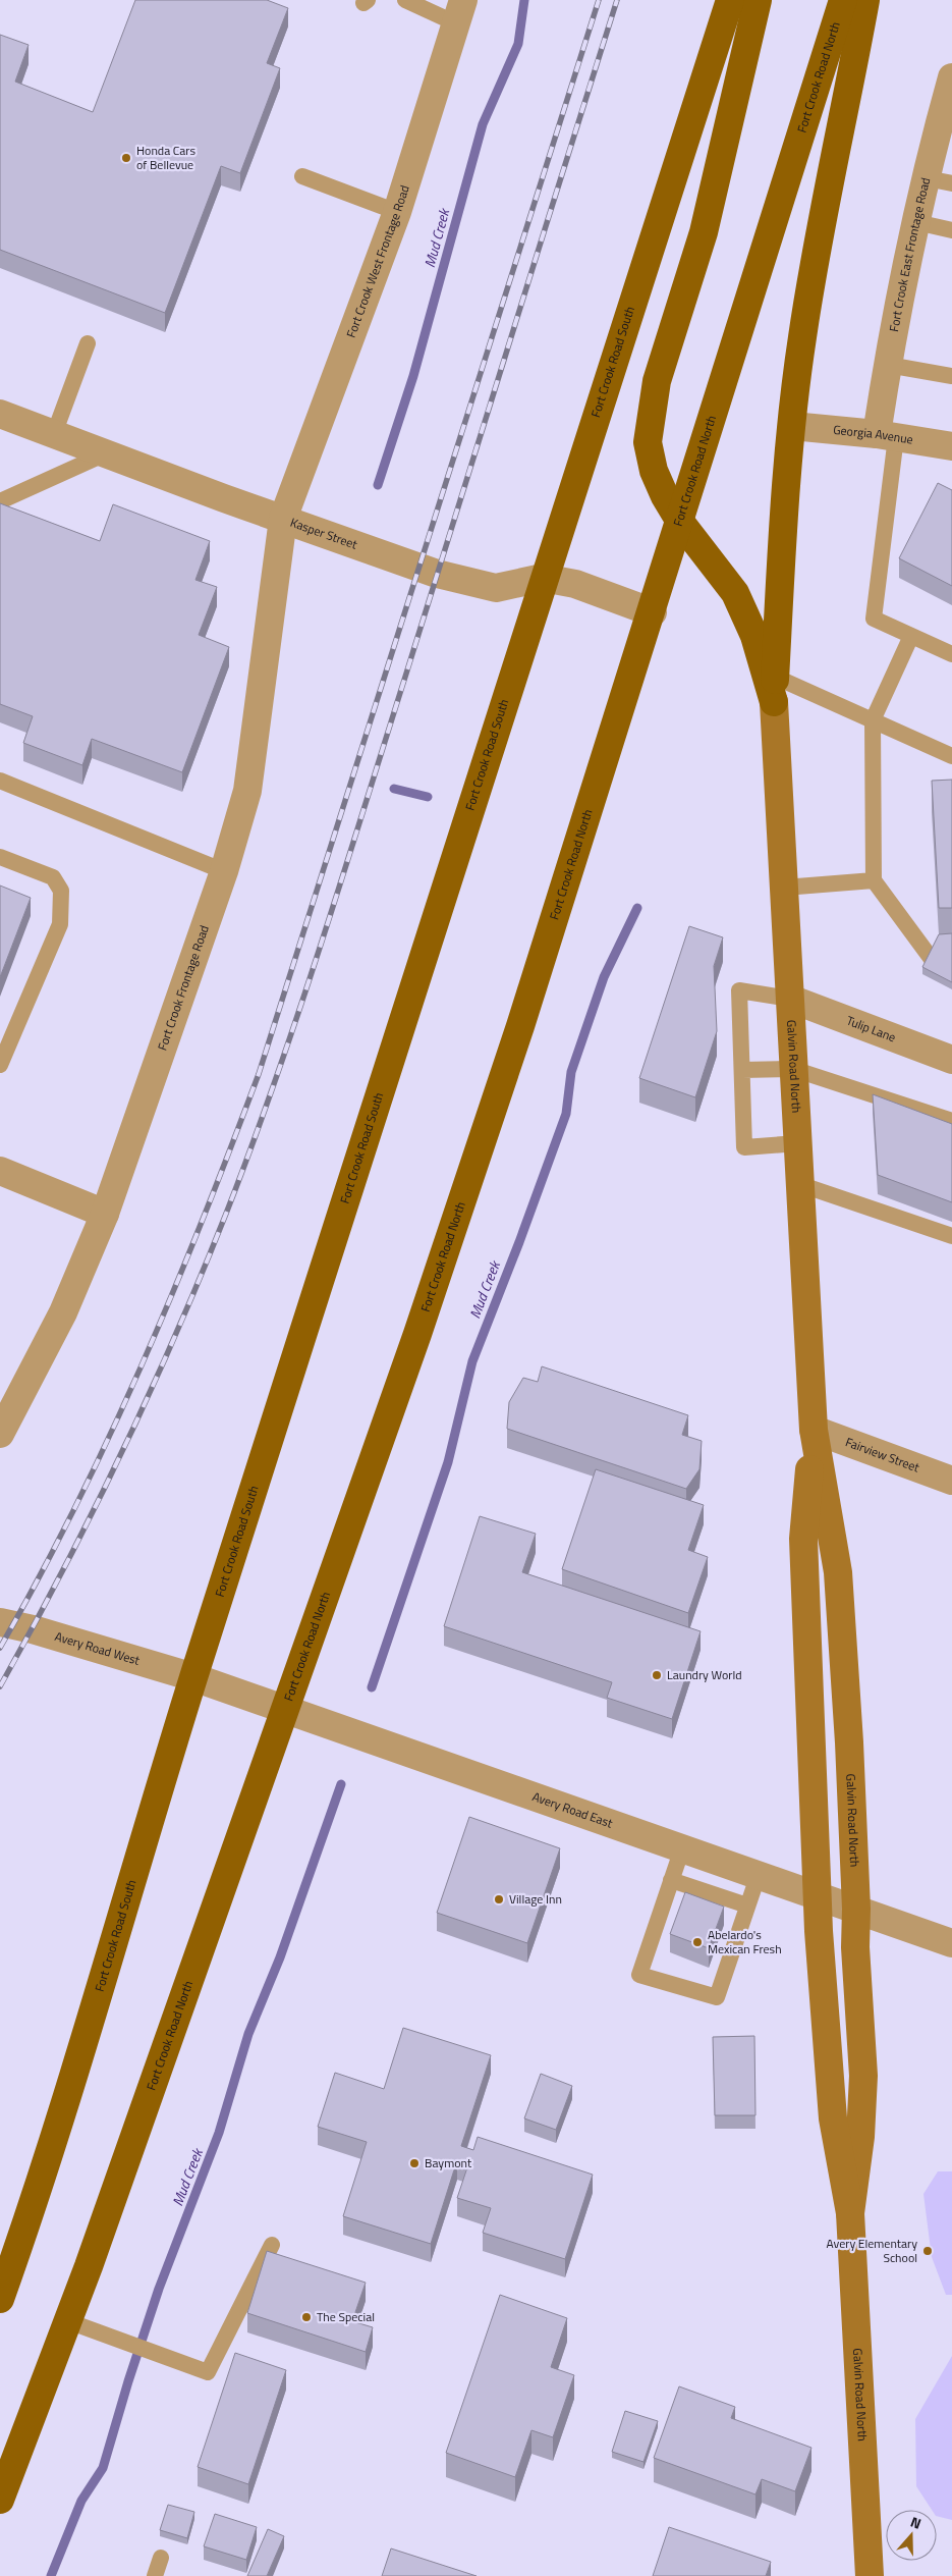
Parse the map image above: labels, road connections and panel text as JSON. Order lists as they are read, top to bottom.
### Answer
{
  "streets": {
    "main road": ["Fort Crook Road North", "Fort Crook Road South", "Galvin Road North"],
    "street": [
      "Fort Crook East Frontage Road",
      "Fort Crook West Frontage Road",
      "Georgia Avenue",
      "Kasper Street",
      "Fort Crook Frontage Road",
      "Tulip Lane",
      "Fairview Street",
      "Avery Road West",
      "Avery Road East"
    ]
  },
  "crossings": [
    ["Fort Crook Road North", "Kasper Street"],
    ["Fort Crook Road North", "Avery Road East"],
    ["Fort Crook East Frontage Road", "Georgia Avenue"],
    ["Fort Crook West Frontage Road", "Kasper Street"],
    ["Fort Crook West Frontage Road", "Fort Crook Frontage Road"],
    ["Fort Crook Road South", "Kasper Street"],
    ["Fort Crook Road South", "Avery Road West"],
    ["Fort Crook Road South", "Avery Road East"],
    ["Kasper Street", "Fort Crook Frontage Road"],
    ["Tulip Lane", "Galvin Road North"],
    ["Galvin Road North", "Fairview Street"],
    ["Galvin Road North", "Avery Road East"],
    ["Avery Road West", "Avery Road East"]
  ],
  "water": ["Mud Creek"],
  "places": [
    "Honda Cars of Bellevue",
    "Laundry World",
    "Village Inn",
    "Abelardo's Mexican Fresh",
    "Baymont",
    "Avery Elementary School",
    "The Special"
  ],
  "north": "top"
}
